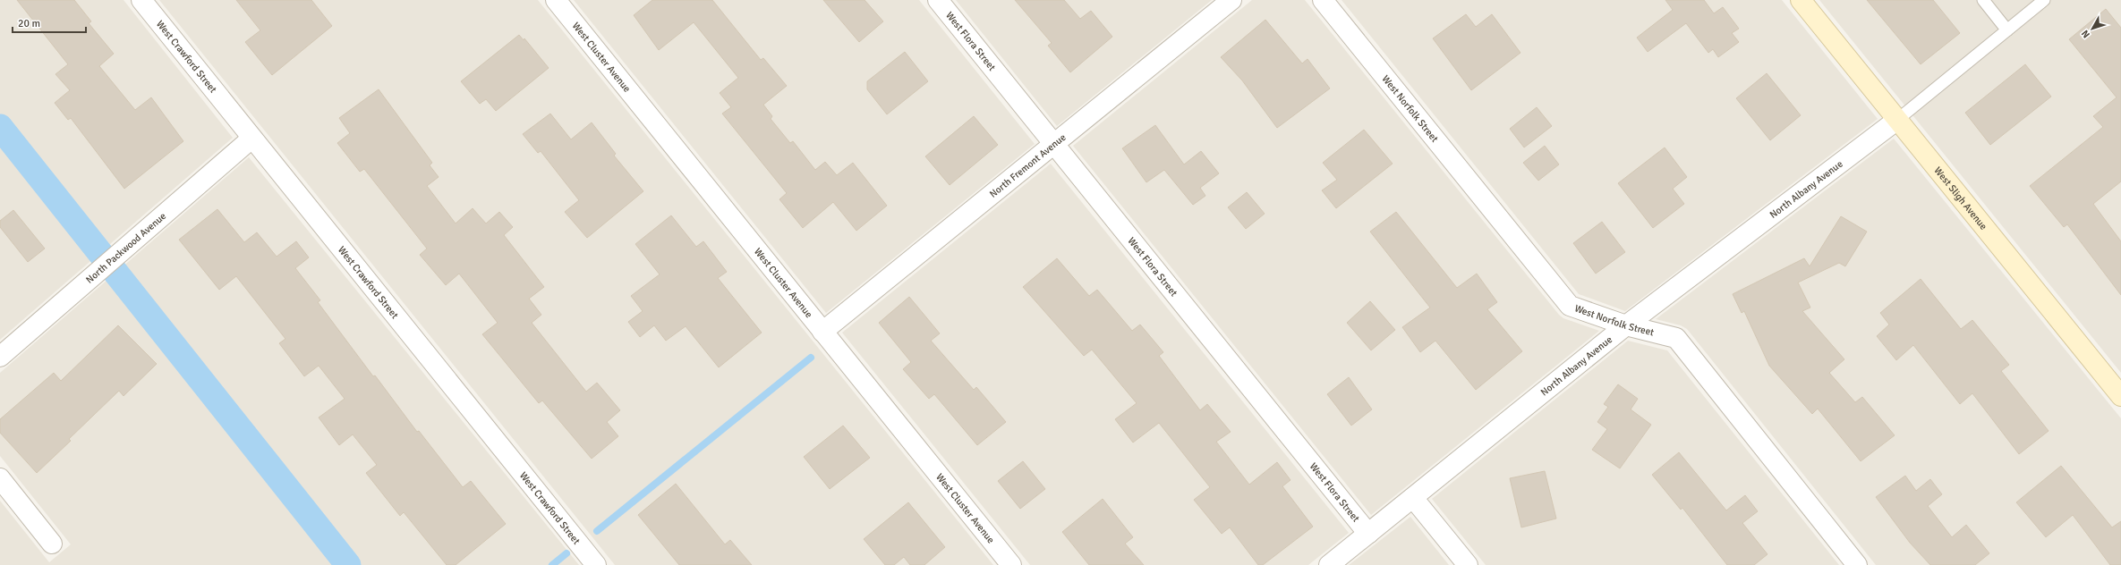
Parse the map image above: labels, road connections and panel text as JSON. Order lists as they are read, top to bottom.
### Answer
{
  "streets": {
    "main road": ["West Sligh Avenue"],
    "street": [
      "West Flora Street",
      "West Crawford Street",
      "West Cluster Avenue",
      "West Norfolk Street",
      "North Fremont Avenue",
      "North Albany Avenue",
      "North Packwood Avenue"
    ]
  },
  "crossings": [
    ["West Flora Street", "North Fremont Avenue"],
    ["West Flora Street", "North Albany Avenue"],
    ["West Crawford Street", "North Packwood Avenue"],
    ["West Cluster Avenue", "North Fremont Avenue"],
    ["West Norfolk Street", "North Albany Avenue"],
    ["North Albany Avenue", "West Sligh Avenue"]
  ],
  "scale_bar": "20 m",
  "north": "bottom left"
}
